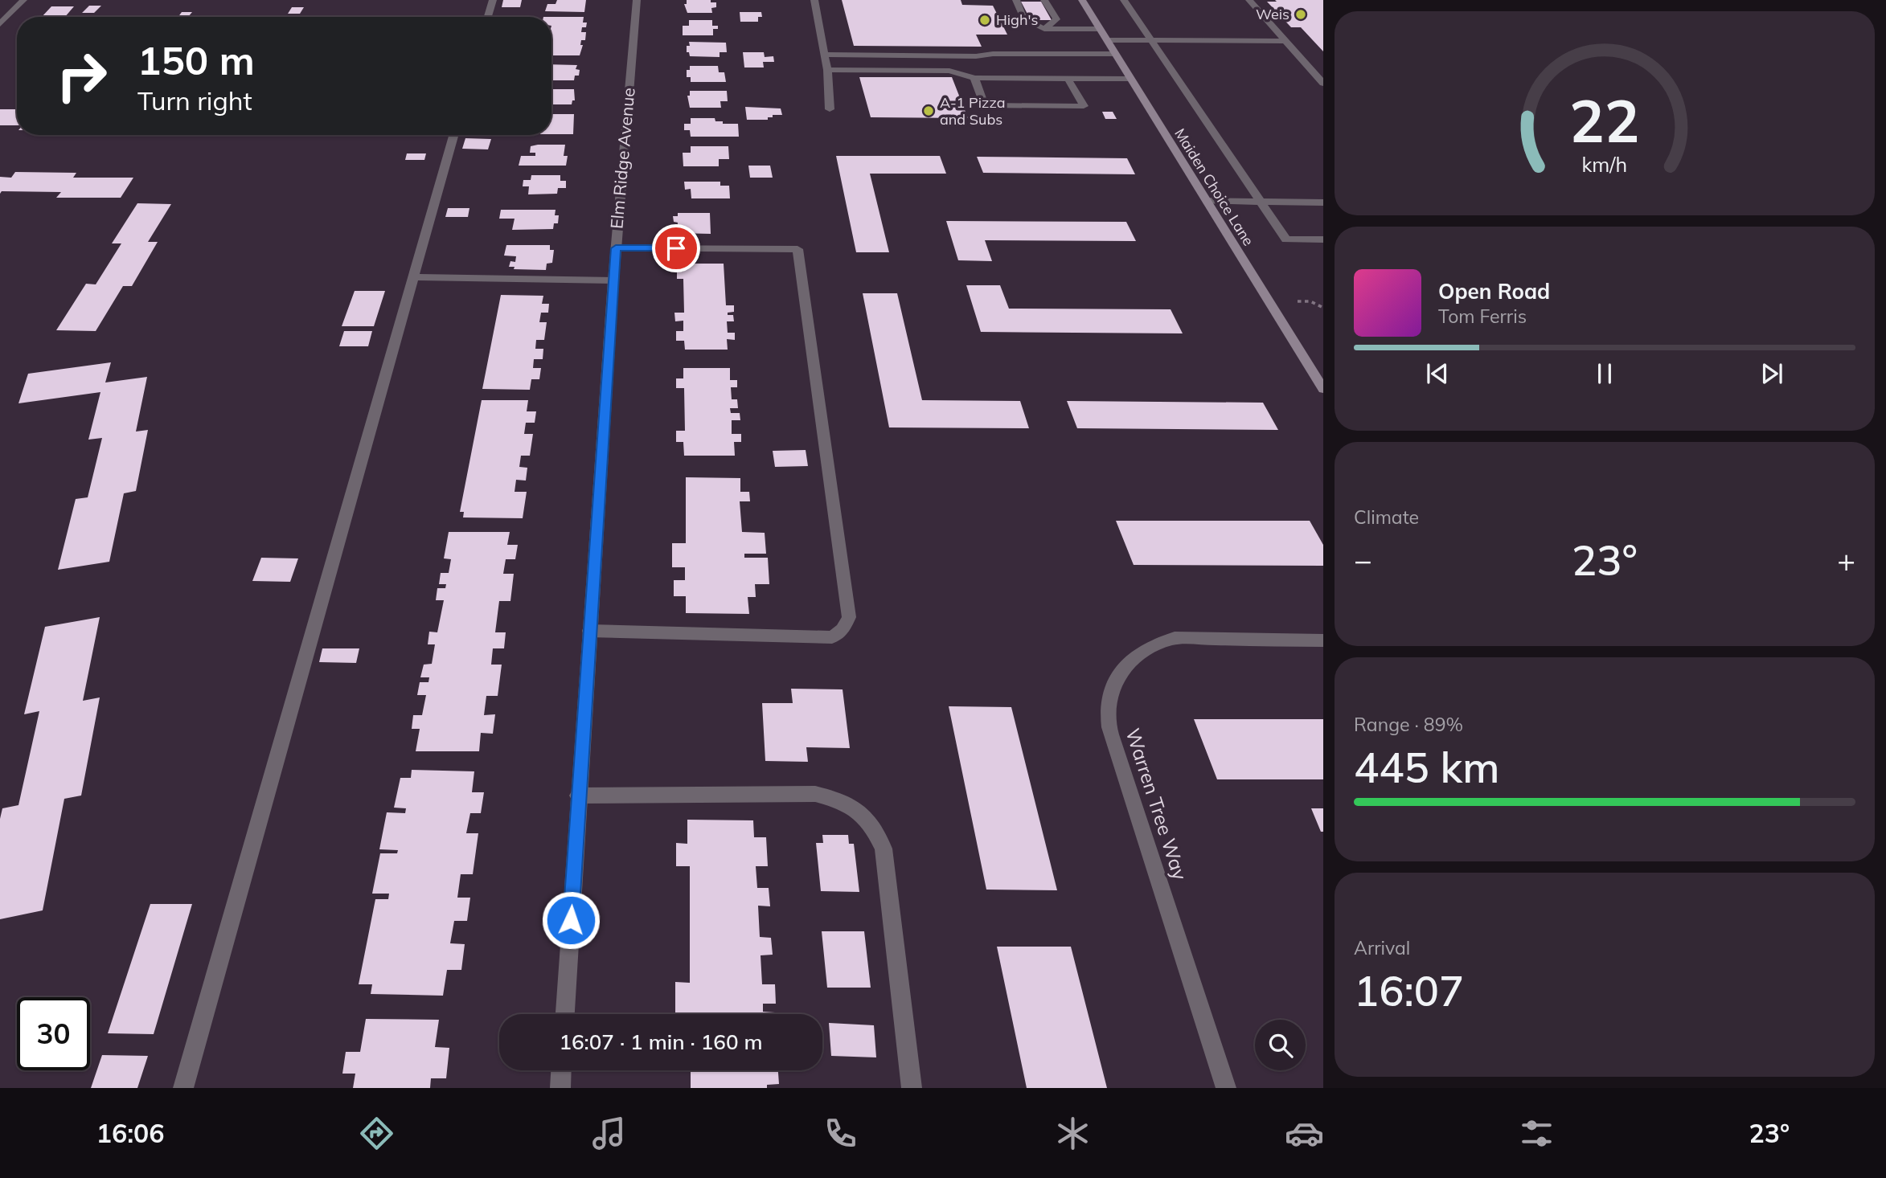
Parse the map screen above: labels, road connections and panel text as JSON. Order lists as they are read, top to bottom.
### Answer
{
  "streets": {
    "street": ["Elm Ridge Avenue", "Maiden Choice Lane", "Warren Tree Way"]
  },
  "places": ["Weis", "High's", "A-1 Pizza and Subs"],
  "page": {
    "turn": ["150 m", "Turn right"],
    "song": ["Open Road", "Tom Ferris"],
    "tile": [
      "Climate",
      ["Range · 89%", "445 km"],
      ["Arrival", "16:07"]
    ],
    "heat": ["−", "23°", "+"],
    "limit": "30",
    "trip": "16:07 · 1 min · 160 m",
    "tabs": ["16:06", "23°"],
    "gauge": ["22", "km/h"]
  }
}
